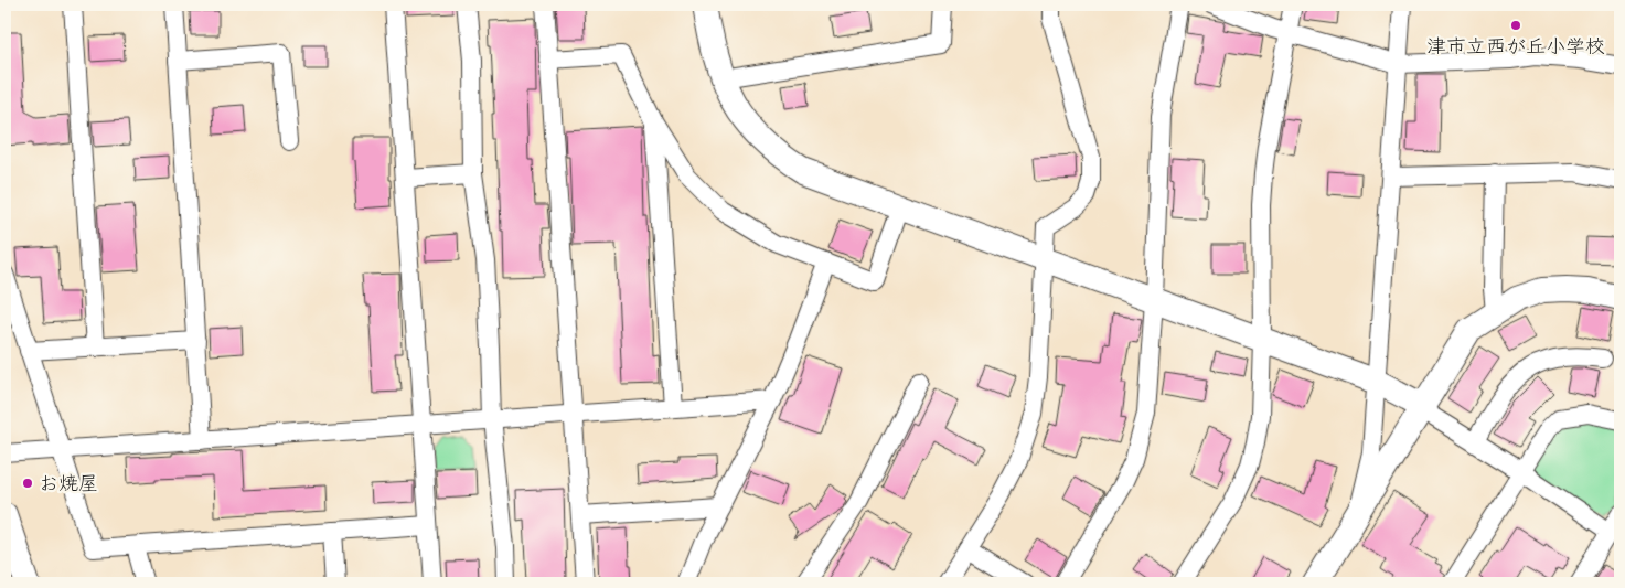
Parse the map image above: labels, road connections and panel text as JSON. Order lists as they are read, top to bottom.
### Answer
{
  "places": ["津市立西が丘小学校", "お焼屋"]
}
